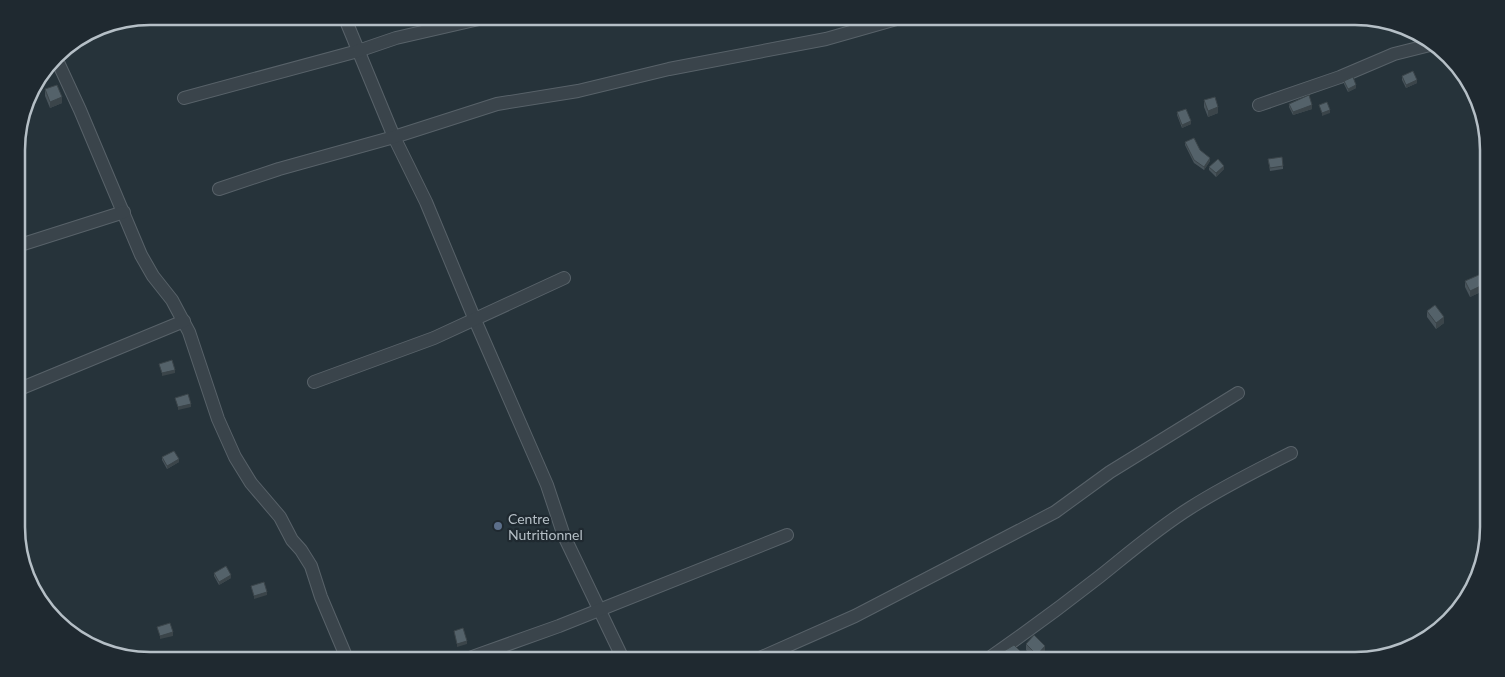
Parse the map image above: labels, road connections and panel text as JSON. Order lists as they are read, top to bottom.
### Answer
{
  "places": ["Centre Nutritionnel"]
}
